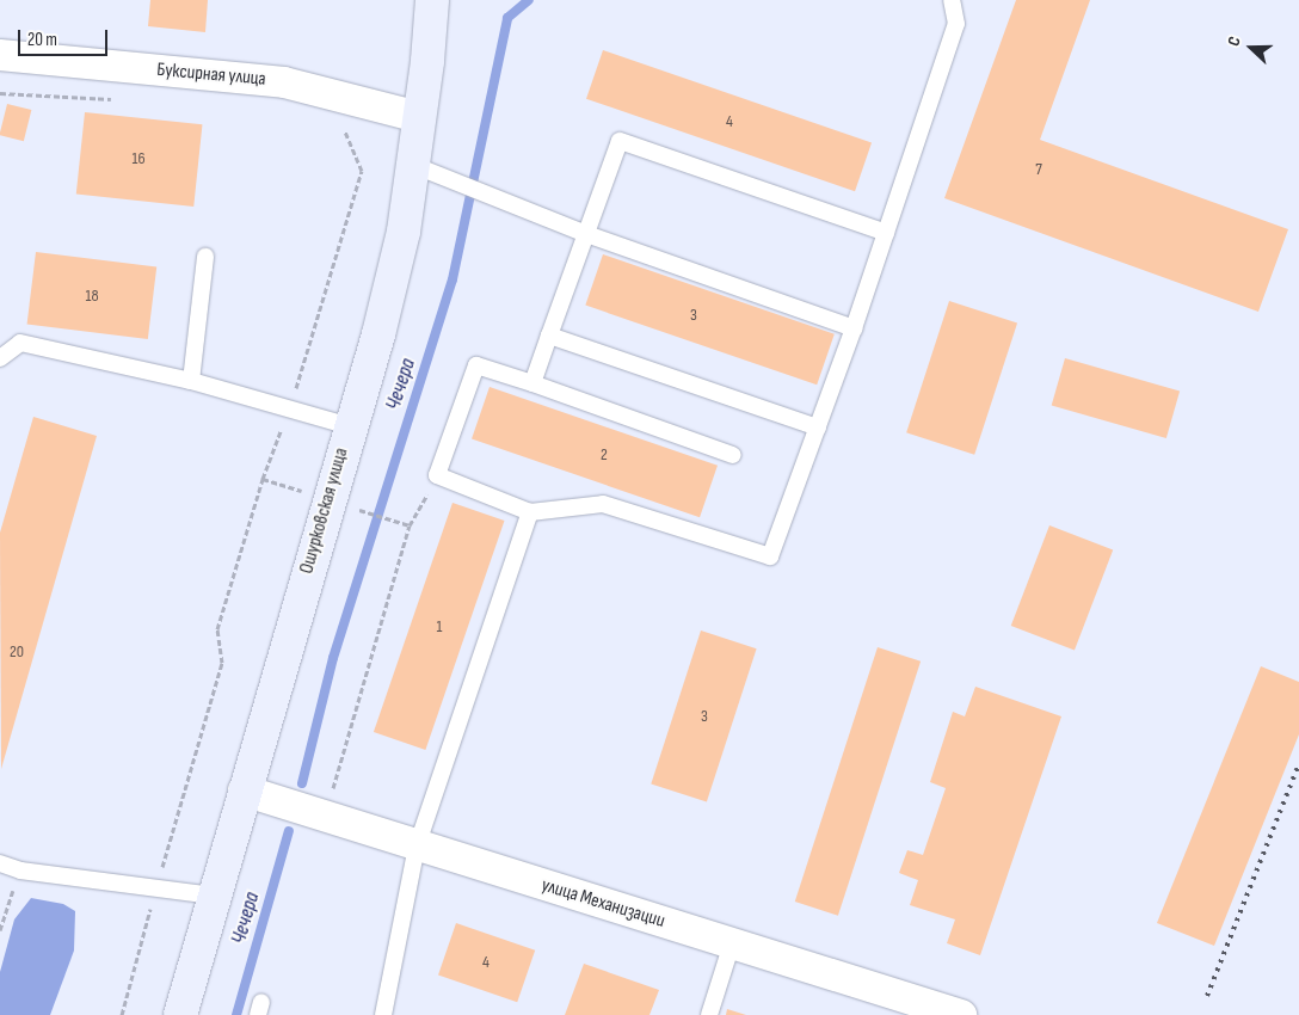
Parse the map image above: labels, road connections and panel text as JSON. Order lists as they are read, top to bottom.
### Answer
{
  "streets": {
    "street": ["Буксирная улица", "Ошурковская улица", "улица Механизации"]
  },
  "crossings": [
    ["Буксирная улица", "Ошурковская улица"],
    ["Ошурковская улица", "улица Механизации"]
  ],
  "water": ["Чечера"],
  "house_numbers": [
    "4",
    "16",
    "7",
    "18",
    "3",
    "2",
    "1",
    "20",
    "3",
    "4"
  ],
  "scale_bar": "20 m",
  "north": "left"
}
